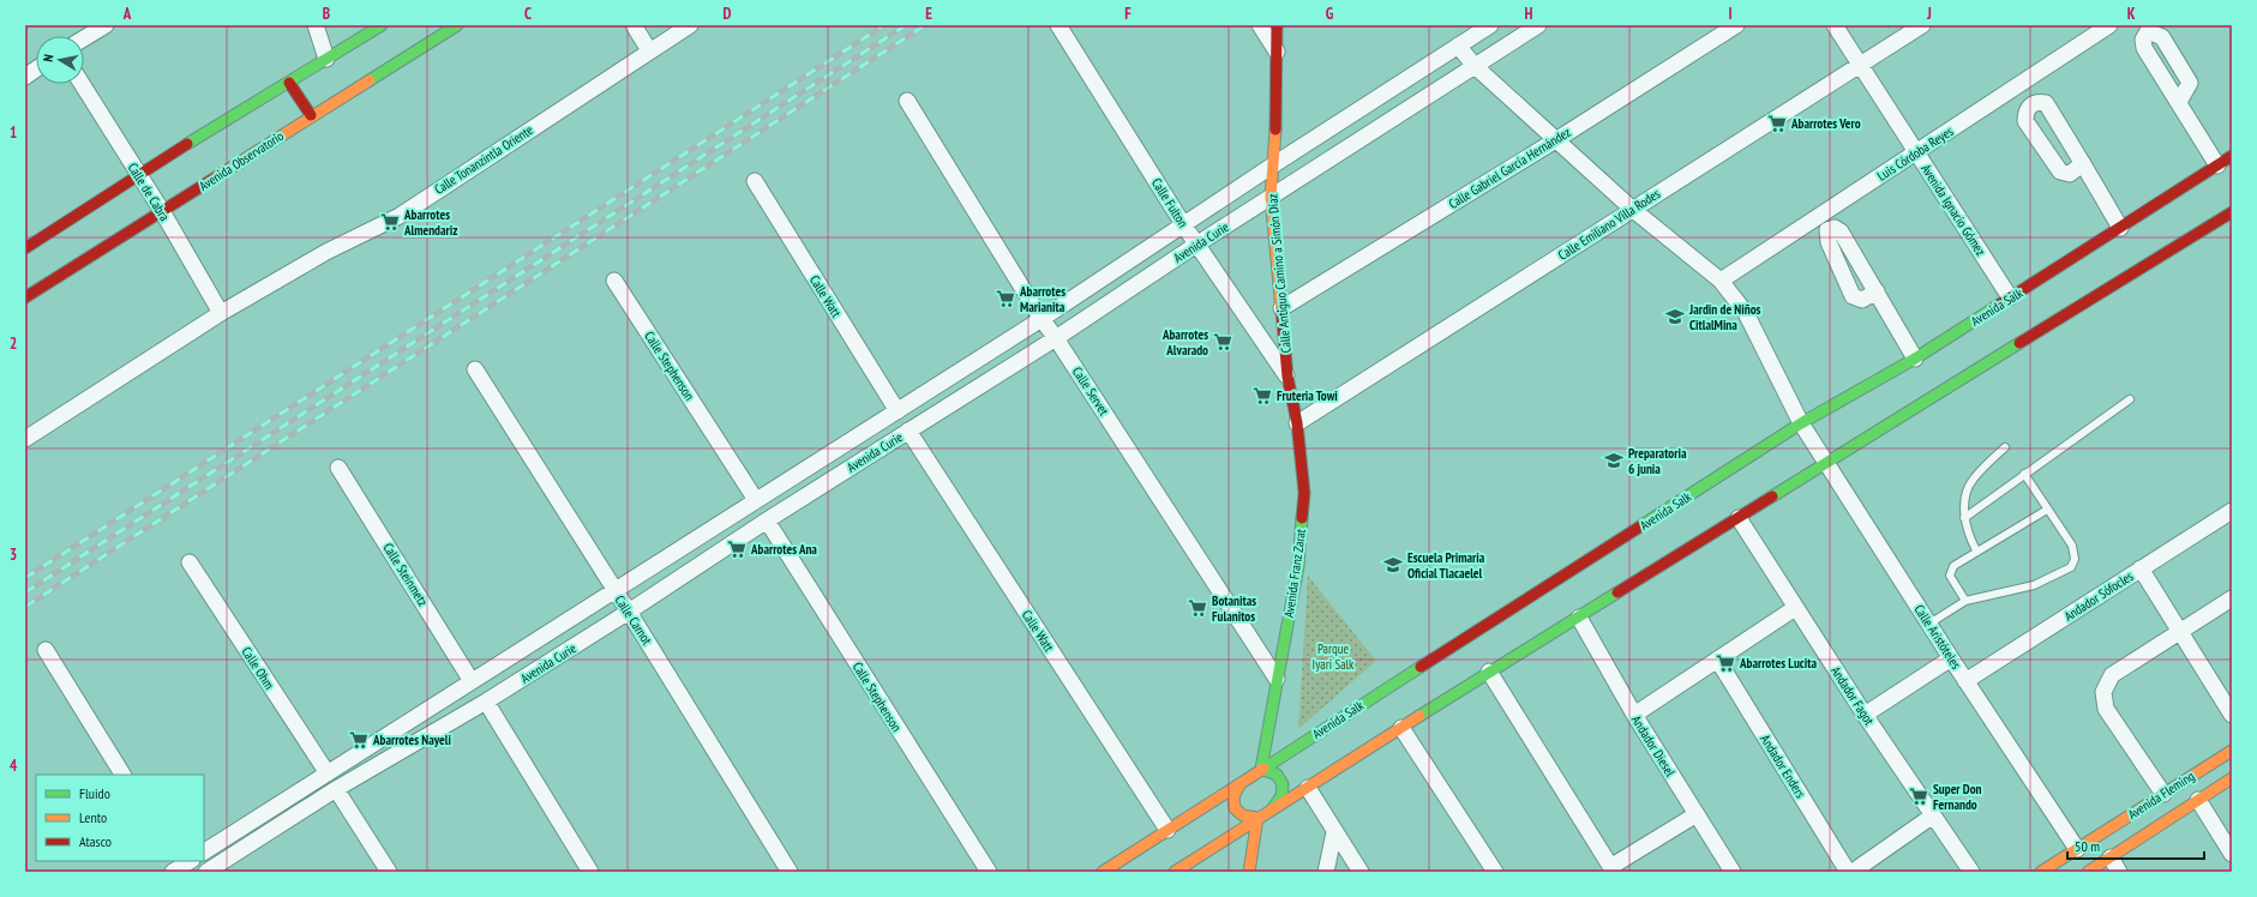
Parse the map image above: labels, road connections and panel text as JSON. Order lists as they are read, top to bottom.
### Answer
{
  "streets": {
    "main road": [
      "Avenida Observatorio",
      "Calle Antiguo Camino a Simón Díaz",
      "Avenida Salk",
      "Avenida Franz Zarat",
      "Avenida Fleming"
    ],
    "street": [
      "Luis Córdoba Reyes",
      "Calle Tonanzintla Oriente",
      "Calle Gabriel García Hernández",
      "Calle de Cabra",
      "Calle Fulton",
      "Avenida Ignacio Gómez",
      "Calle Emiliano Villa Rodes",
      "Avenida Curie",
      "Calle Watt",
      "Calle Stephenson",
      "Calle Servet",
      "Calle Steinmetz",
      "Andador Sófocles",
      "Calle Carnot",
      "Calle Aristóteles",
      "Calle Ohm",
      "Andador Fagot",
      "Andador Diesel",
      "Andador Enders"
    ]
  },
  "crossings": [
    ["Luis Córdoba Reyes", "Avenida Ignacio Gómez"],
    ["Luis Córdoba Reyes", "Calle Aristóteles"],
    ["Calle Tonanzintla Oriente", "Calle de Cabra"],
    ["Avenida Observatorio", "Calle de Cabra"],
    ["Calle Gabriel García Hernández", "Calle Antiguo Camino a Simón Díaz"],
    ["Calle Gabriel García Hernández", "Calle Aristóteles"],
    ["Calle Fulton", "Avenida Curie"],
    ["Calle Fulton", "Calle Antiguo Camino a Simón Díaz"],
    ["Calle Fulton", "Avenida Franz Zarat"],
    ["Avenida Ignacio Gómez", "Calle Emiliano Villa Rodes"],
    ["Avenida Ignacio Gómez", "Avenida Salk"],
    ["Calle Emiliano Villa Rodes", "Avenida Franz Zarat"],
    ["Calle Emiliano Villa Rodes", "Calle Aristóteles"],
    ["Avenida Curie", "Calle Antiguo Camino a Simón Díaz"],
    ["Avenida Curie", "Calle Watt"],
    ["Avenida Curie", "Calle Stephenson"],
    ["Avenida Curie", "Calle Servet"],
    ["Avenida Curie", "Calle Steinmetz"],
    ["Avenida Curie", "Calle Carnot"],
    ["Avenida Curie", "Calle Aristóteles"],
    ["Avenida Curie", "Calle Ohm"],
    ["Calle Antiguo Camino a Simón Díaz", "Avenida Franz Zarat"],
    ["Calle Watt", "Avenida Salk"],
    ["Avenida Salk", "Avenida Franz Zarat"],
    ["Avenida Salk", "Calle Aristóteles"],
    ["Calle Servet", "Avenida Franz Zarat"],
    ["Andador Sófocles", "Calle Aristóteles"],
    ["Calle Aristóteles", "Avenida Fleming"]
  ],
  "parks": ["Parque Iyari Salk"],
  "places": {
    "supermarket": [
      "Abarrotes Vero",
      "Abarrotes Almendariz",
      "Abarrotes Marianita",
      "Abarrotes Alvarado",
      "Fruteria Towi",
      "Abarrotes Ana",
      "Botanitas Fulanitos",
      "Abarrotes Lucita",
      "Abarrotes Nayeli",
      "Super Don Fernando"
    ],
    "school or university": ["Jardin de Niños CitlalMina", "Preparatoria 6 junia", "Escuela Primaria Oficial Tlacaelel"]
  },
  "legend": ["Fluido", "Lento", "Atasco"],
  "scale_bar": "50 m",
  "north": "left",
  "grid": {
    "columns": [
      "A",
      "B",
      "C",
      "D",
      "E",
      "F",
      "G",
      "H",
      "I",
      "J",
      "K"
    ],
    "rows": [
      "1",
      "2",
      "3",
      "4"
    ]
  }
}
